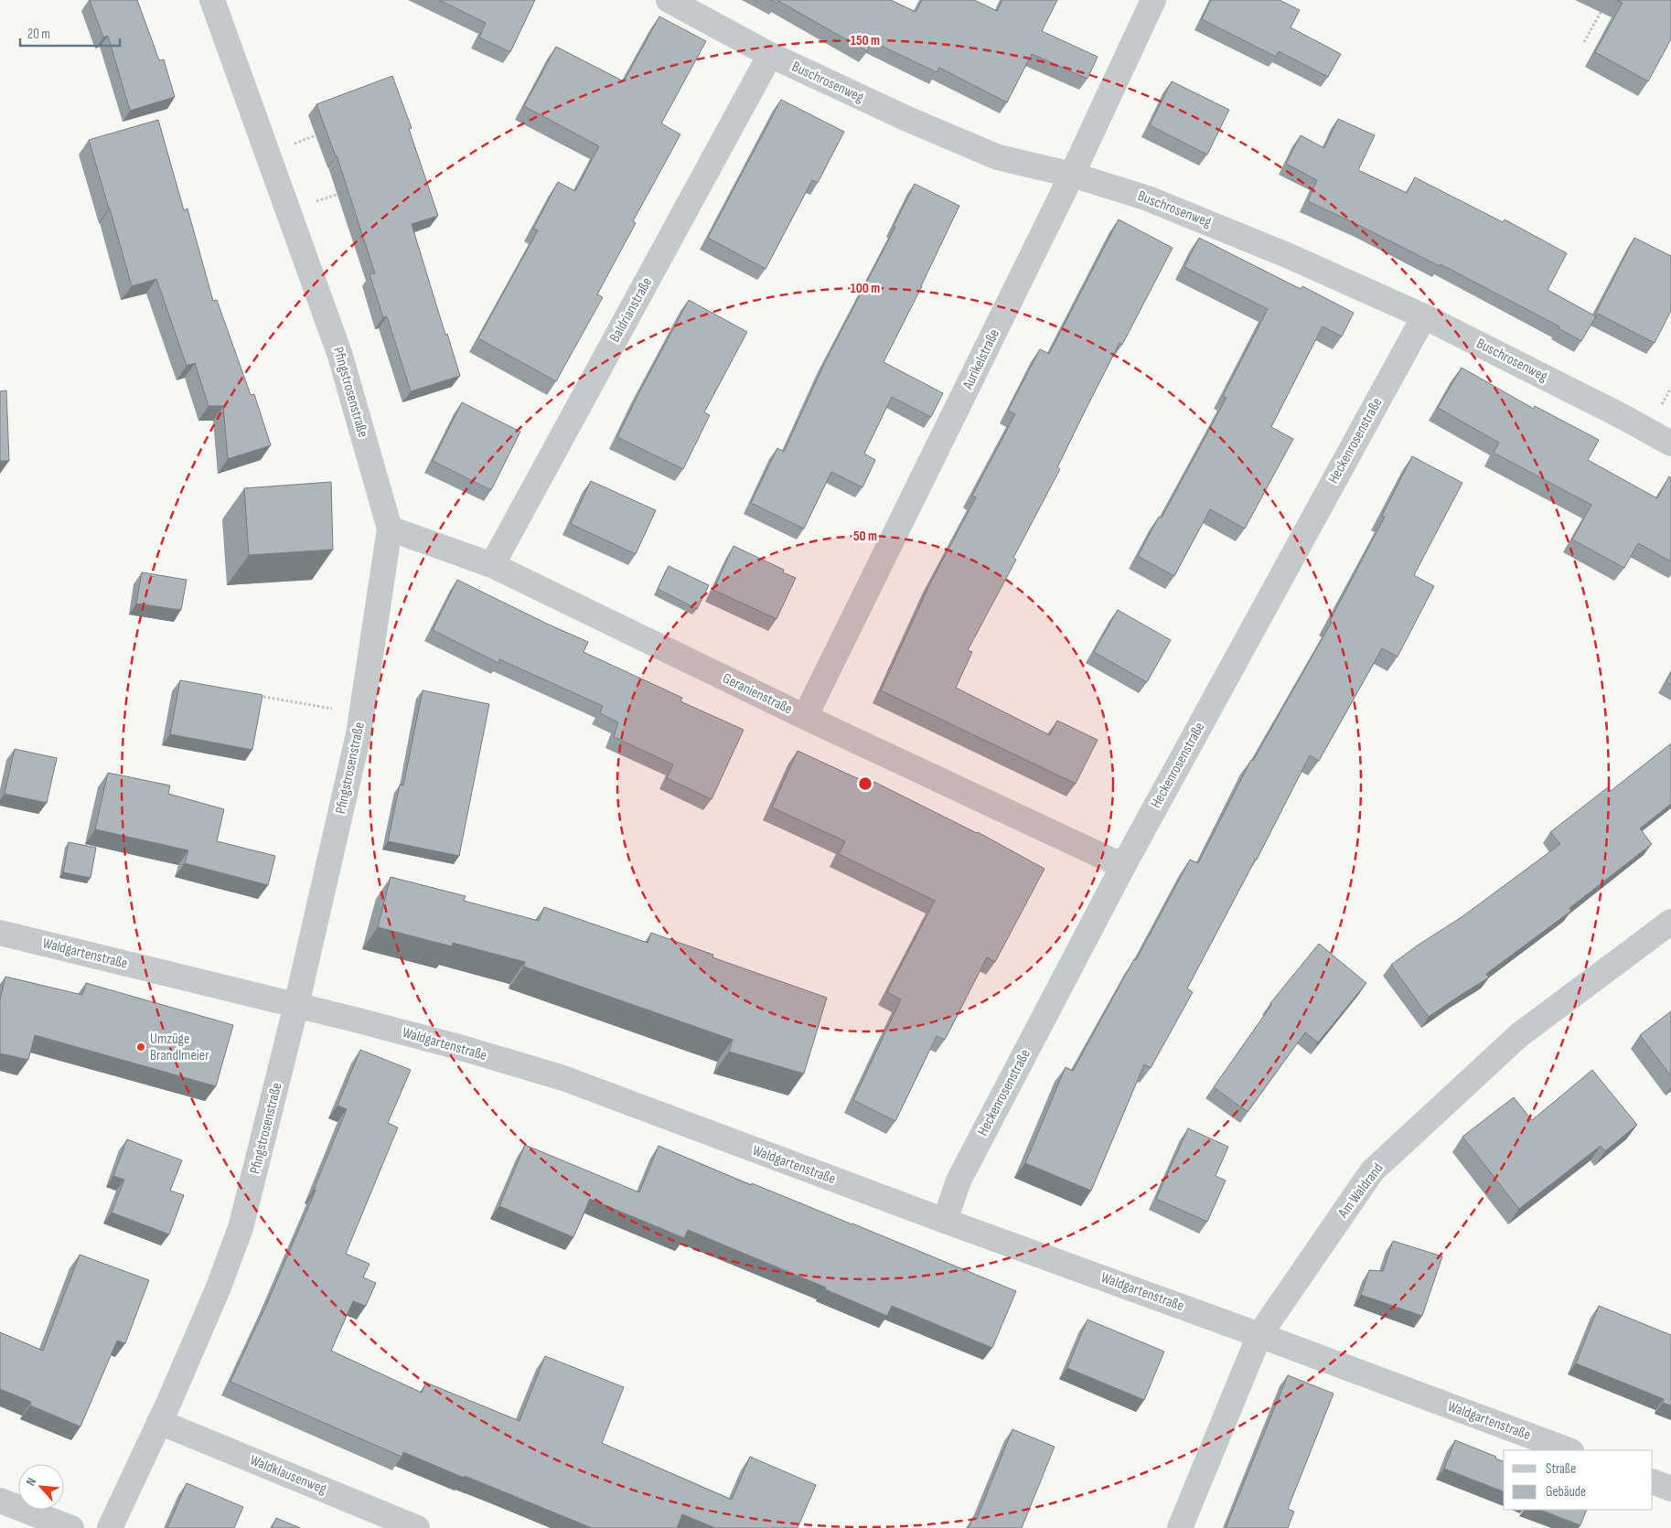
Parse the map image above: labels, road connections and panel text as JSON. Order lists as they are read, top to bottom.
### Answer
{
  "streets": {
    "street": [
      "Buschrosenweg",
      "Baldrianstraße",
      "Aurikelstraße",
      "Pfingstrosenstraße",
      "Heckenrosenstraße",
      "Geranienstraße",
      "Waldgartenstraße",
      "Am Waldrand",
      "Waldklausenweg"
    ]
  },
  "crossings": [
    ["Buschrosenweg", "Baldrianstraße"],
    ["Buschrosenweg", "Aurikelstraße"],
    ["Buschrosenweg", "Heckenrosenstraße"],
    ["Baldrianstraße", "Geranienstraße"],
    ["Aurikelstraße", "Geranienstraße"],
    ["Pfingstrosenstraße", "Geranienstraße"],
    ["Pfingstrosenstraße", "Waldgartenstraße"],
    ["Pfingstrosenstraße", "Waldklausenweg"],
    ["Heckenrosenstraße", "Geranienstraße"],
    ["Heckenrosenstraße", "Waldgartenstraße"],
    ["Waldgartenstraße", "Am Waldrand"]
  ],
  "places": ["Umzüge Brandlmeier"],
  "legend": ["Straße", "Gebäude"],
  "scale_bar": "20 m",
  "north": "top left",
  "rings": ["150 m", "100 m", "50 m"]
}
